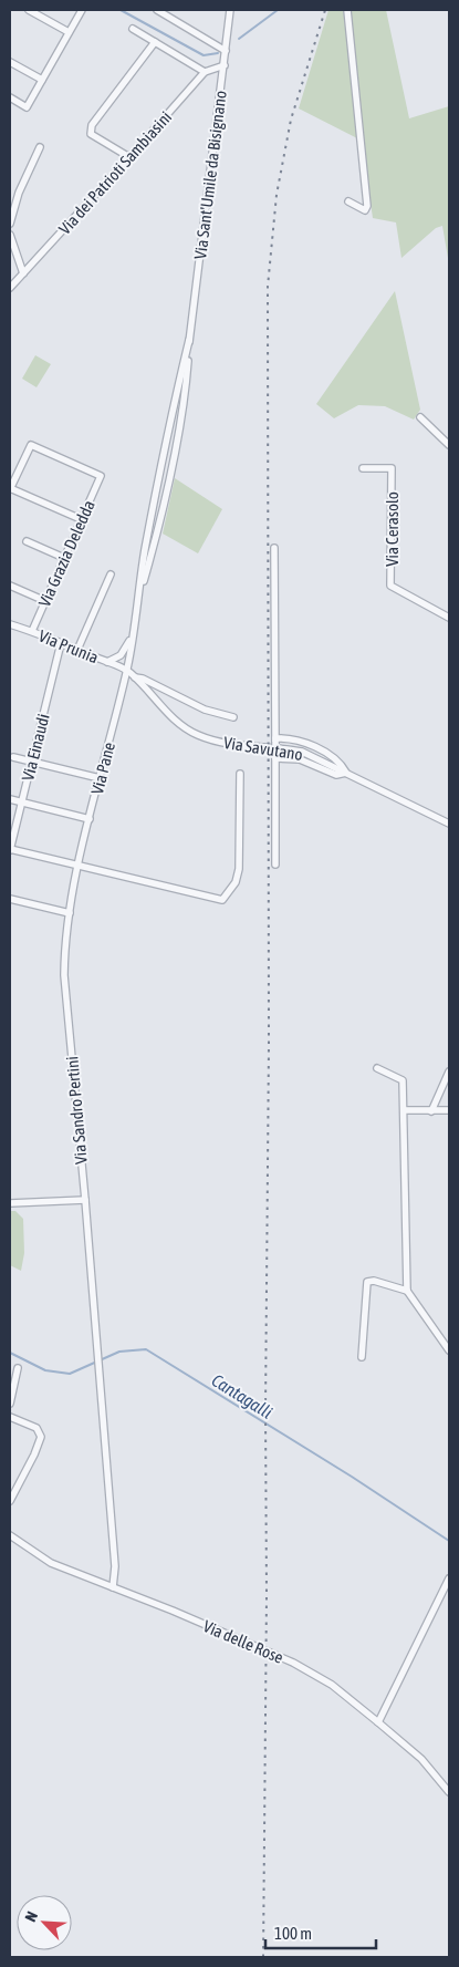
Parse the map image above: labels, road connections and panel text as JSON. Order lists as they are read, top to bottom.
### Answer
{
  "streets": {
    "street": [
      "Via dei Patrioti Sambiasini",
      "Via Sant'Umile da Bisignano",
      "Via Cerasolo",
      "Via Grazia Deledda",
      "Via Prunia",
      "Via Einaudi",
      "Via Savutano",
      "Via Pane",
      "Via Sandro Pertini",
      "Via delle Rose"
    ]
  },
  "crossings": [
    ["Via Sant'Umile da Bisignano", "Via Prunia"],
    ["Via Sant'Umile da Bisignano", "Via Pane"],
    ["Via Grazia Deledda", "Via Prunia"],
    ["Via Prunia", "Via Einaudi"],
    ["Via Prunia", "Via Savutano"],
    ["Via Prunia", "Via Pane"],
    ["Via Pane", "Via Sandro Pertini"],
    ["Via Sandro Pertini", "Via delle Rose"]
  ],
  "water": ["Cantagalli"],
  "scale_bar": "100 m",
  "north": "top left"
}
